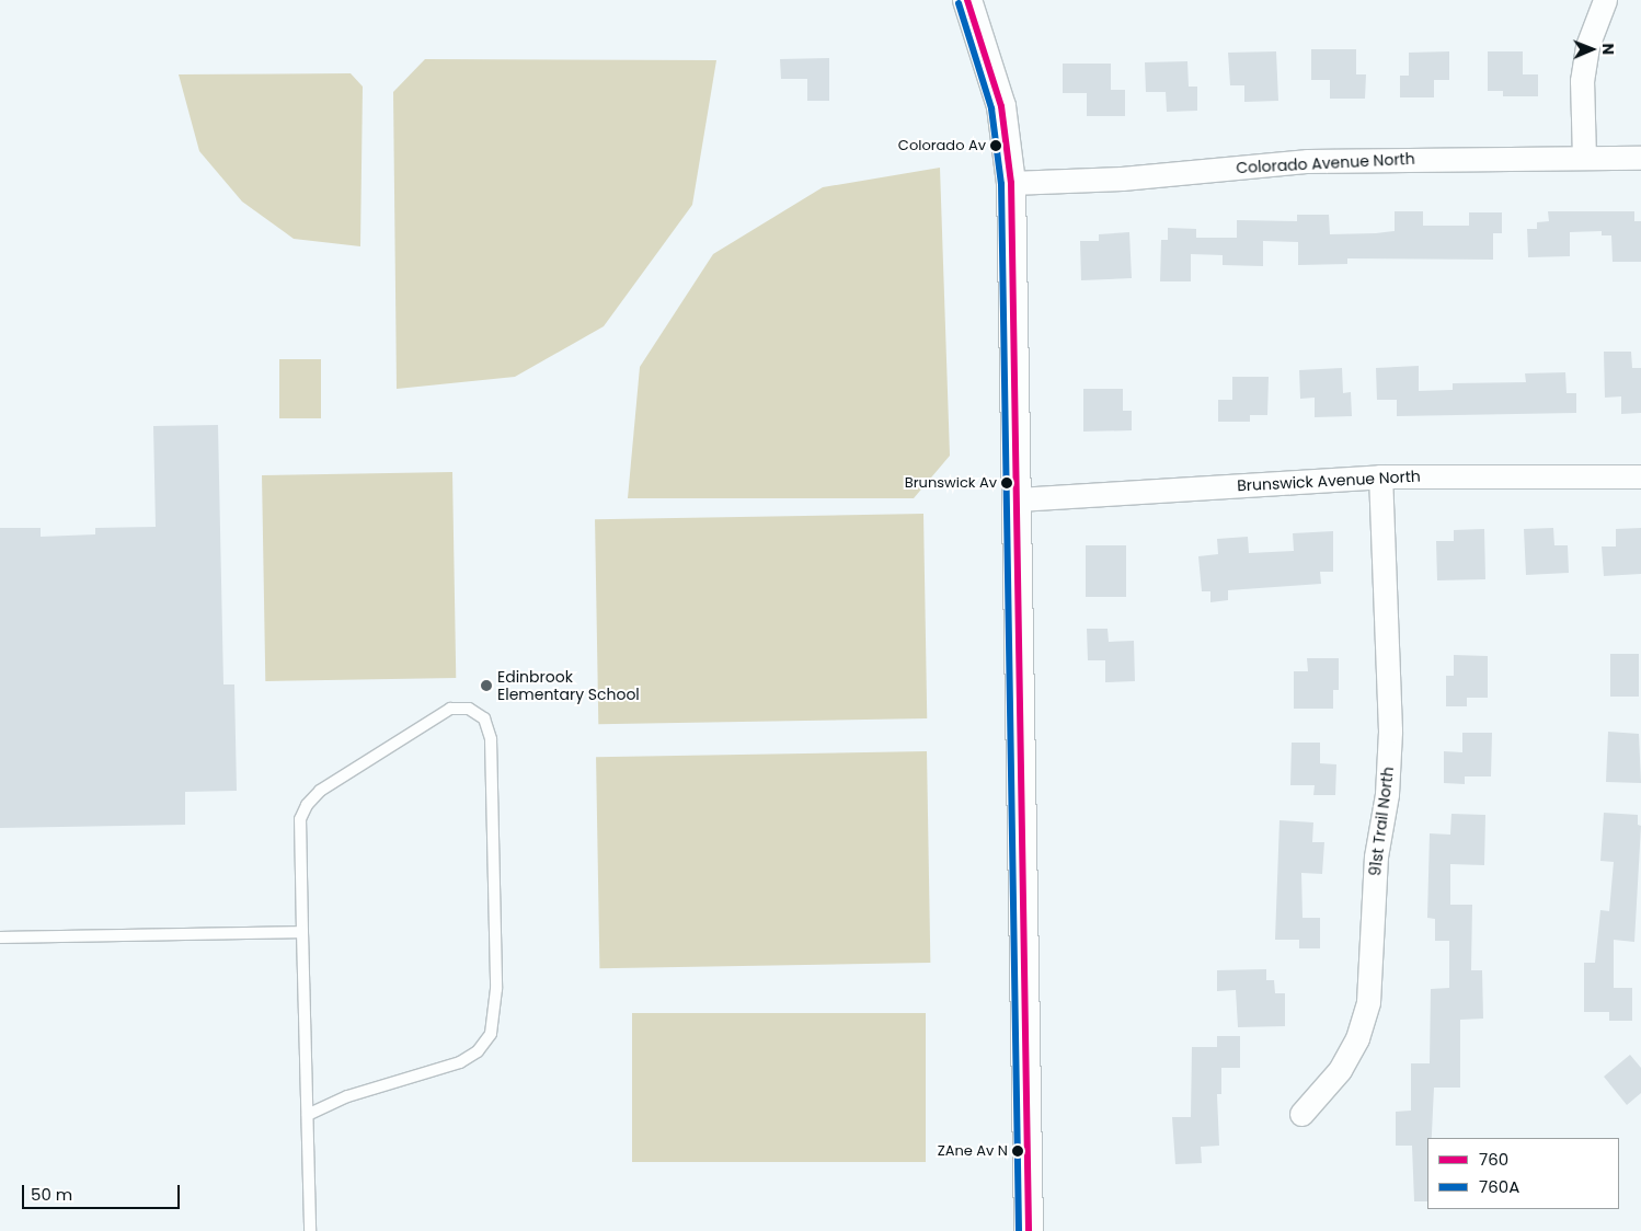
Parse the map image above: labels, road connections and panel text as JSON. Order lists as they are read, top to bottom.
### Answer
{
  "streets": {
    "street": ["Colorado Avenue North", "Brunswick Avenue North", "91st Trail North"]
  },
  "crossings": [
    ["Brunswick Avenue North", "91st Trail North"]
  ],
  "places": [
    "Colorado Av",
    "Brunswick Av",
    "Edinbrook Elementary School",
    "ZAne Av N"
  ],
  "lines": ["transit line 760", "transit line 760A"],
  "legend": ["760", "760A"],
  "scale_bar": "50 m",
  "north": "right"
}
